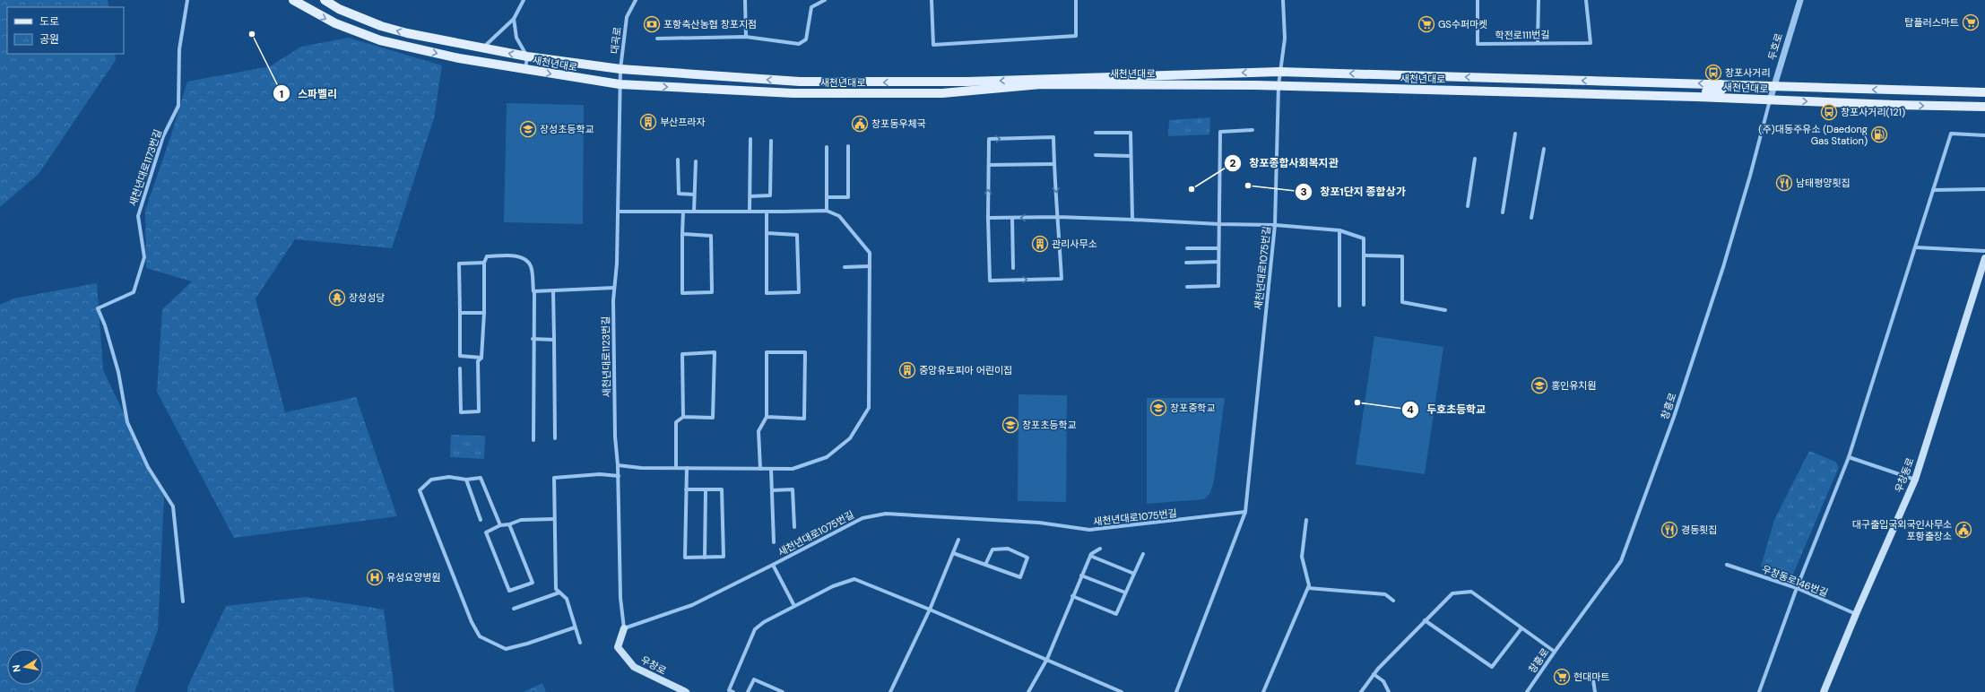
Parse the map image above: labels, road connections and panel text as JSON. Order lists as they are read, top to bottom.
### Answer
{
  "streets": {
    "main road": ["새천년대로", "우창동로", "우창로"],
    "street": [
      "학전로111번길",
      "대곡로",
      "두호로",
      "새천년대로1173번길",
      "새천년대로1075번길",
      "새천년대로1123번길",
      "창흥로",
      "우창동로146번길"
    ]
  },
  "crossings": [
    ["대곡로", "새천년대로"],
    ["대곡로", "새천년대로1123번길"],
    ["두호로", "새천년대로"],
    ["두호로", "창흥로"],
    ["새천년대로", "새천년대로1075번길"],
    ["새천년대로", "새천년대로1123번길"],
    ["새천년대로", "창흥로"],
    ["새천년대로1075번길", "새천년대로1123번길"],
    ["새천년대로1075번길", "우창로"],
    ["새천년대로1123번길", "우창로"],
    ["우창동로", "우창동로146번길"]
  ],
  "places": {
    "supermarket": ["탑플러스마트", "GS수퍼마켓", "현대마트"],
    "bank": ["포항축산농협 창포지점"],
    "other": [
      "스파벨리",
      "창포1단지 종합상가",
      "창포종합사회복지관",
      "두호초등학교"
    ],
    "bus stop": ["창포사거리", "창포사거리(121)"],
    "building": ["부산프라자", "관리사무소", "중앙유토피아 어린이집"],
    "public building": ["창포동우체국", "대구출입국외국인사무소 포항출장소"],
    "school or university": [
      "장성초등학교",
      "홍인유치원",
      "창포중학교",
      "창포초등학교"
    ],
    "fuel station": ["(주)대동주유소 (Daedong Gas Station)"],
    "restaurant": ["남태평양횟집", "경동횟집"],
    "temple": ["장성성당"],
    "hospital": ["유성요양병원"]
  },
  "legend": ["도로", "공원"],
  "north": "left"
}
